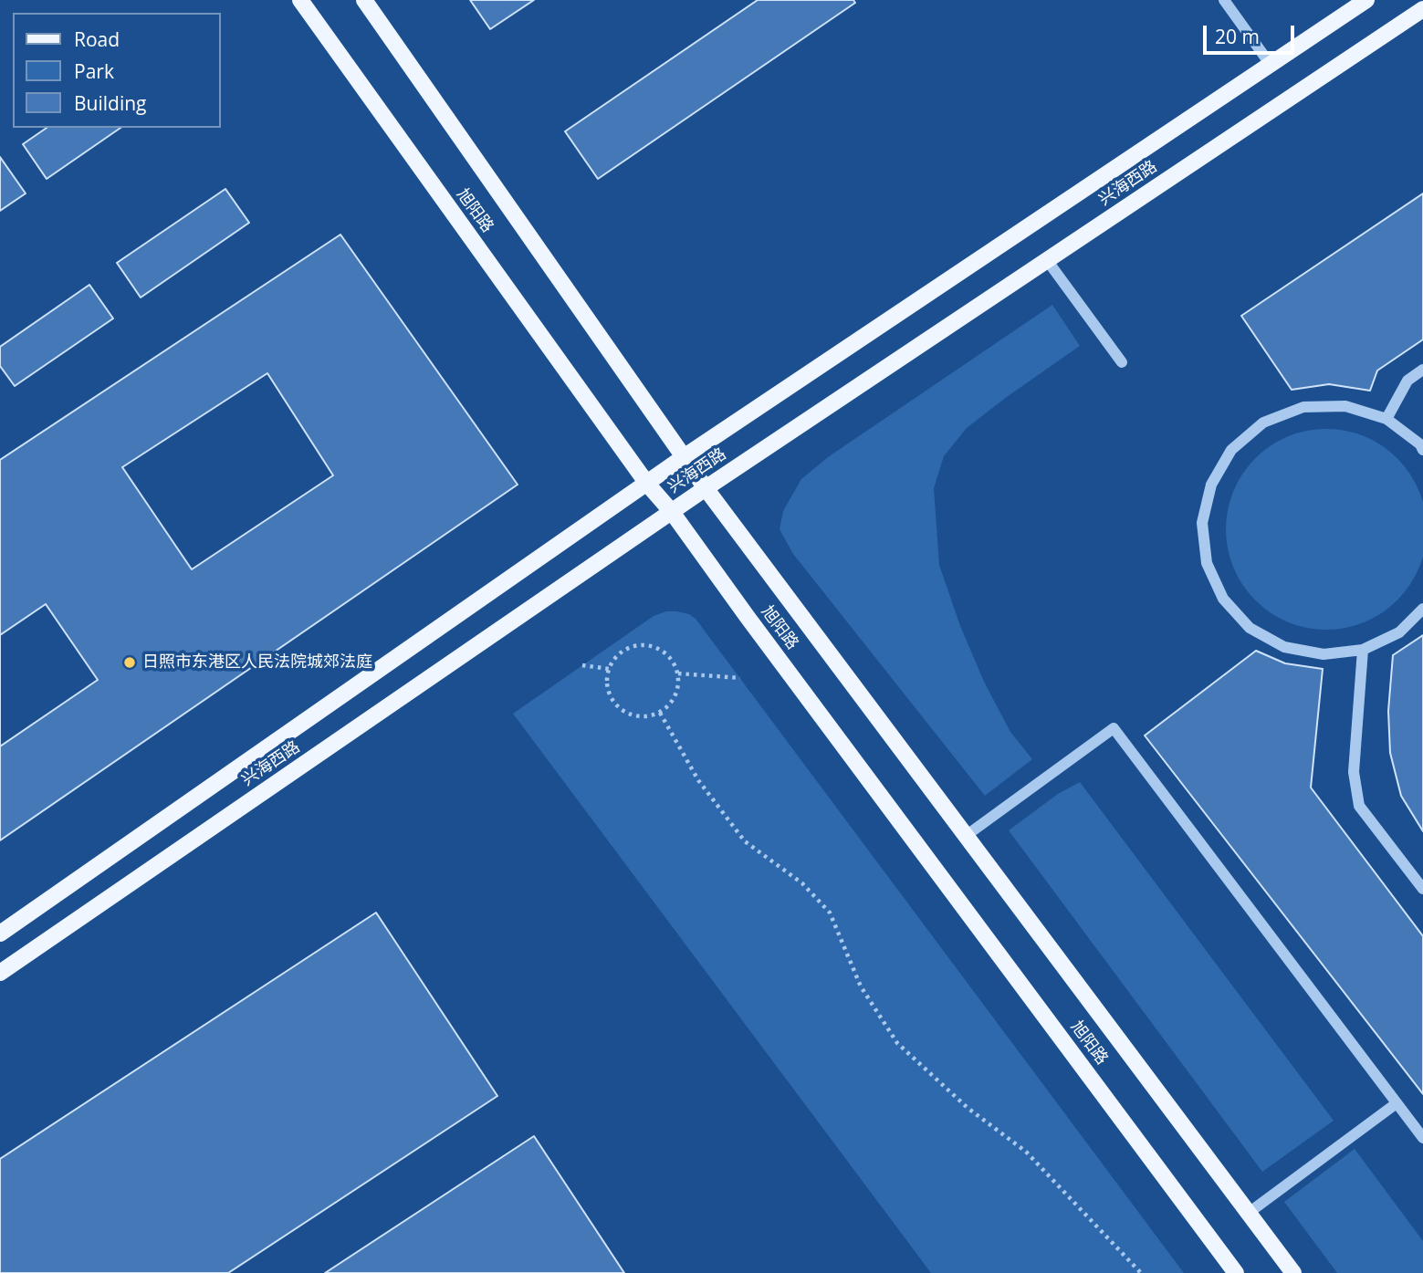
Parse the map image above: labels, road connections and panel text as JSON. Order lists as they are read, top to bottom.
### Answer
{
  "streets": {
    "main road": ["兴海西路", "旭阳路"]
  },
  "crossings": [
    ["兴海西路", "旭阳路"]
  ],
  "places": ["日照市东港区人民法院城郊法庭"],
  "legend": ["Road", "Park", "Building"],
  "scale_bar": "20 m"
}
